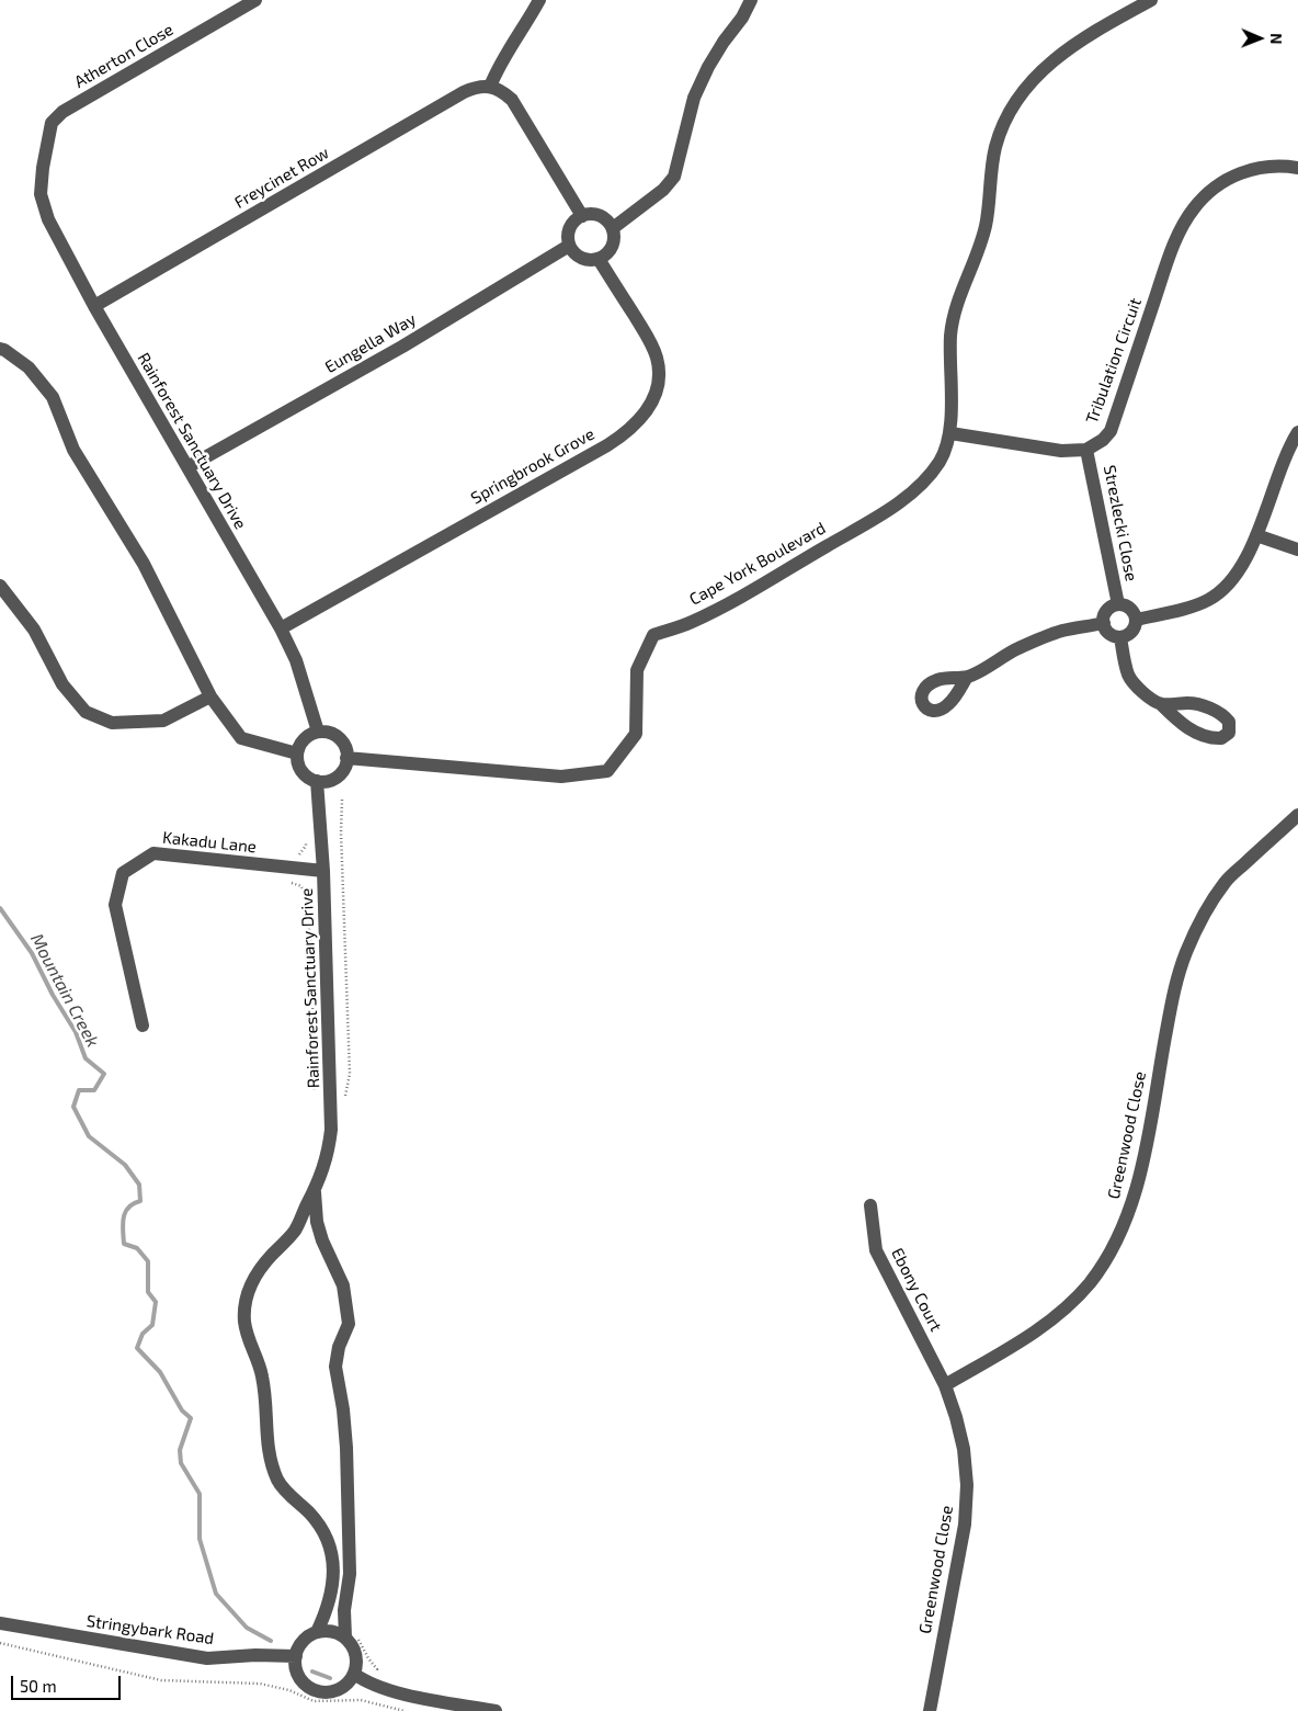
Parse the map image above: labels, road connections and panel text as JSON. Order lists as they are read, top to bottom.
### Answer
{
  "streets": {
    "street": [
      "Atherton Close",
      "Freycinet Row",
      "Eungella Way",
      "Tribulation Circuit",
      "Rainforest Sanctuary Drive",
      "Springbrook Grove",
      "Strezlecki Close",
      "Cape York Boulevard",
      "Kakadu Lane",
      "Greenwood Close",
      "Ebony Court",
      "Stringybark Road"
    ]
  },
  "crossings": [
    ["Atherton Close", "Rainforest Sanctuary Drive"],
    ["Freycinet Row", "Rainforest Sanctuary Drive"],
    ["Eungella Way", "Rainforest Sanctuary Drive"],
    ["Eungella Way", "Springbrook Grove"],
    ["Tribulation Circuit", "Strezlecki Close"],
    ["Rainforest Sanctuary Drive", "Springbrook Grove"],
    ["Rainforest Sanctuary Drive", "Cape York Boulevard"],
    ["Rainforest Sanctuary Drive", "Kakadu Lane"],
    ["Rainforest Sanctuary Drive", "Stringybark Road"],
    ["Greenwood Close", "Ebony Court"]
  ],
  "water": ["Mountain Creek"],
  "scale_bar": "50 m",
  "north": "right"
}
